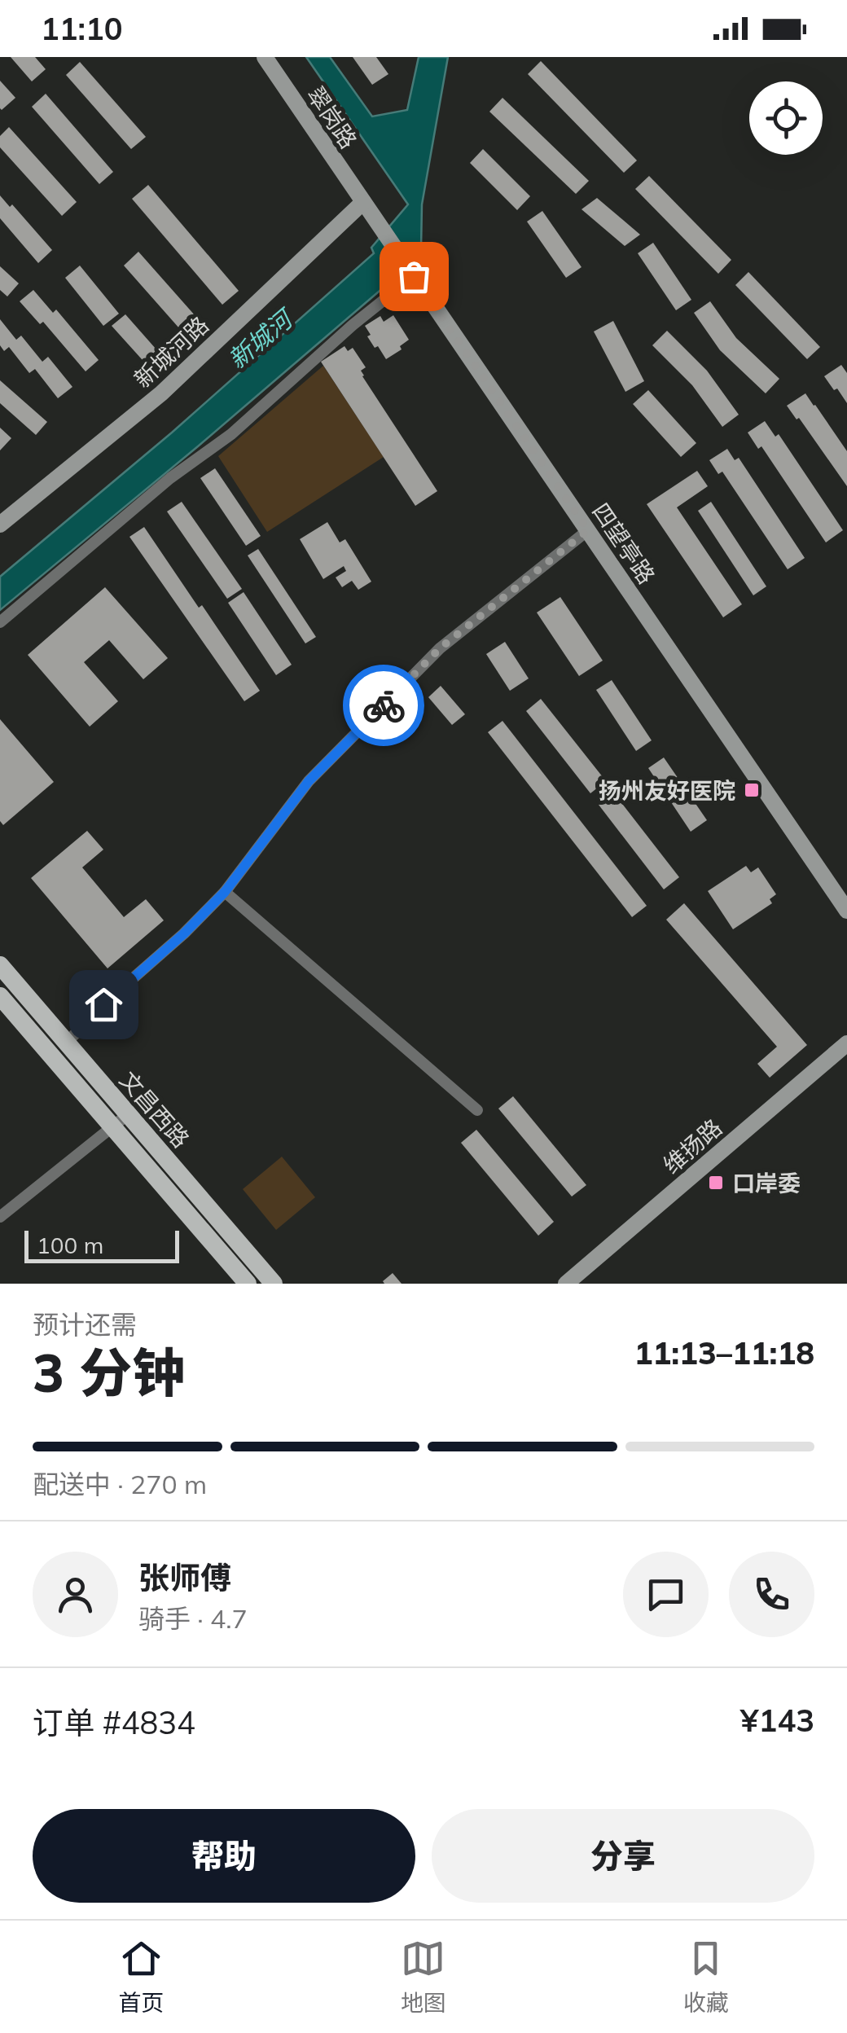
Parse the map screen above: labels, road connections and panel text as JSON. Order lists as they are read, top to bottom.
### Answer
{
  "streets": {
    "main road": ["文昌西路"],
    "street": [
      "翠岗路",
      "新城河路",
      "四望亭路",
      "维扬路"
    ]
  },
  "crossings": [
    ["翠岗路", "新城河路"],
    ["翠岗路", "四望亭路"],
    ["新城河路", "四望亭路"]
  ],
  "water": ["新城河"],
  "places": {
    "transit": ["扬州友好医院", "口岸委"]
  },
  "scale_bar": "100 m",
  "page": {
    "status": "11:10",
    "scale": "100 m",
    "heading": ["3 分钟", "预计还需", "11:13–11:18"],
    "panel": [
      "张师傅",
      "骑手 · 4.7",
      "订单 #4834",
      "¥143"
    ],
    "bar": "配送中 · 270 m",
    "buttons": ["帮助", "分享"],
    "tabs": ["首页", "地图", "收藏"]
  }
}
